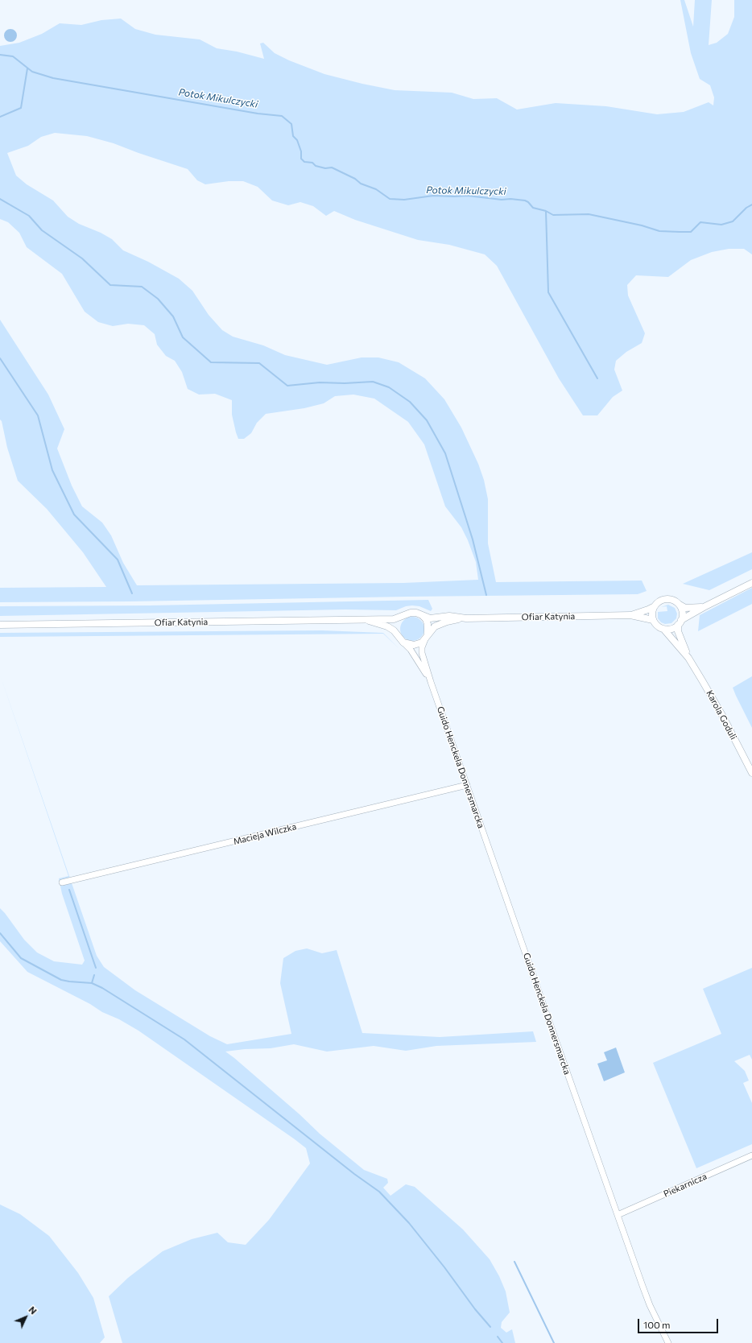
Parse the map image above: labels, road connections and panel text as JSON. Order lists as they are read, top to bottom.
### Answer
{
  "streets": {
    "street": [
      "Ofiar Katynia",
      "Karola Goduli",
      "Guido Henckela Donnersmarcka",
      "Macieja Wilczka",
      "Piekarnicza"
    ]
  },
  "crossings": [
    ["Ofiar Katynia", "Karola Goduli"],
    ["Ofiar Katynia", "Guido Henckela Donnersmarcka"],
    ["Guido Henckela Donnersmarcka", "Macieja Wilczka"],
    ["Guido Henckela Donnersmarcka", "Piekarnicza"]
  ],
  "water": ["Potok Mikulczycki"],
  "scale_bar": "100 m",
  "north": "top right"
}
